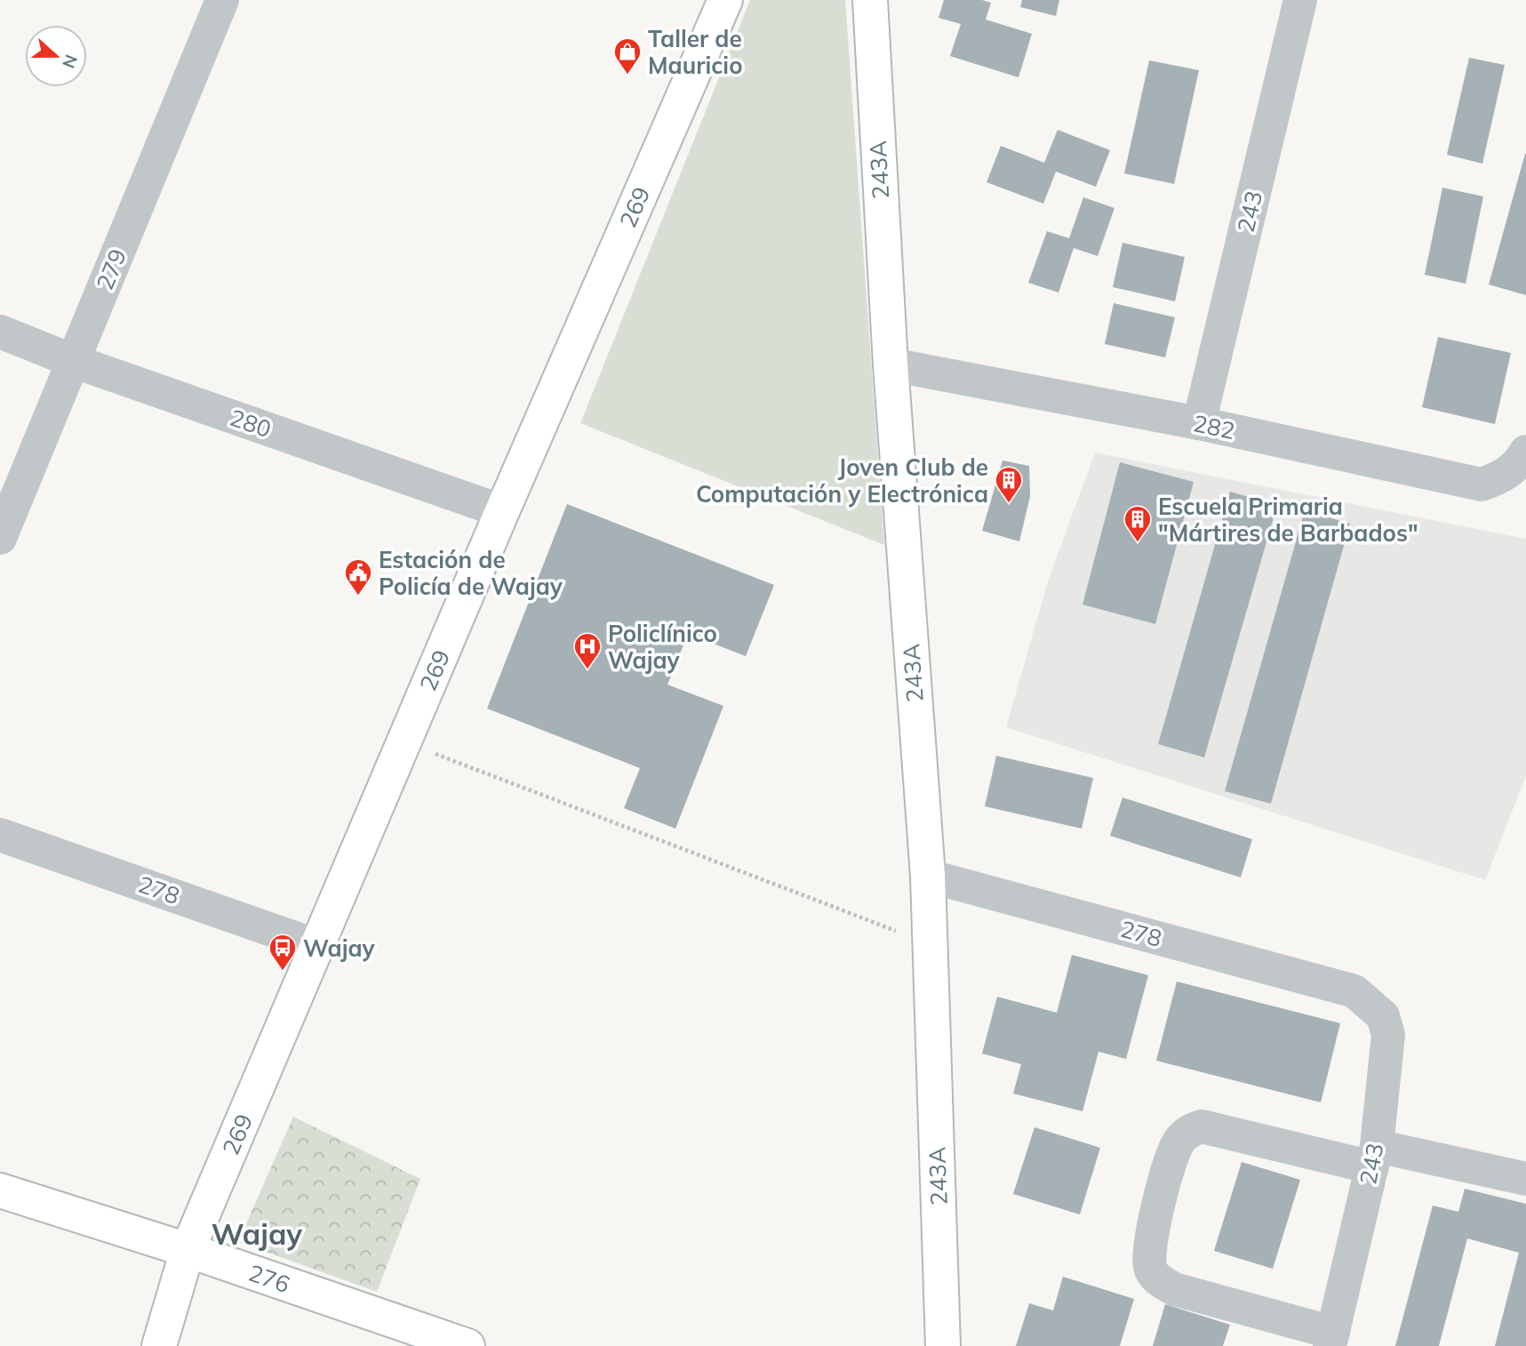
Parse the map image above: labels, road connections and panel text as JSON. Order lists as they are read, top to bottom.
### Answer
{
  "streets": {
    "main road": ["243A", "269", "276"],
    "street": [
      "243",
      "279",
      "280",
      "282",
      "278"
    ]
  },
  "crossings": [
    ["243A", "282"],
    ["243A", "278"],
    ["269", "280"],
    ["269", "278"],
    ["269", "276"],
    ["243", "282"],
    ["243", "278"],
    ["279", "280"]
  ],
  "districts": ["Wajay"],
  "places": {
    "shop": ["Taller de Mauricio"],
    "building": ["Joven Club de Computación y Electrónica", "Escuela Primaria \"Mártires de Barbados\""],
    "public building": ["Estación de Policía de Wajay"],
    "hospital": ["Policlínico Wajay"],
    "bus stop": ["Wajay"]
  },
  "north": "right"
}
